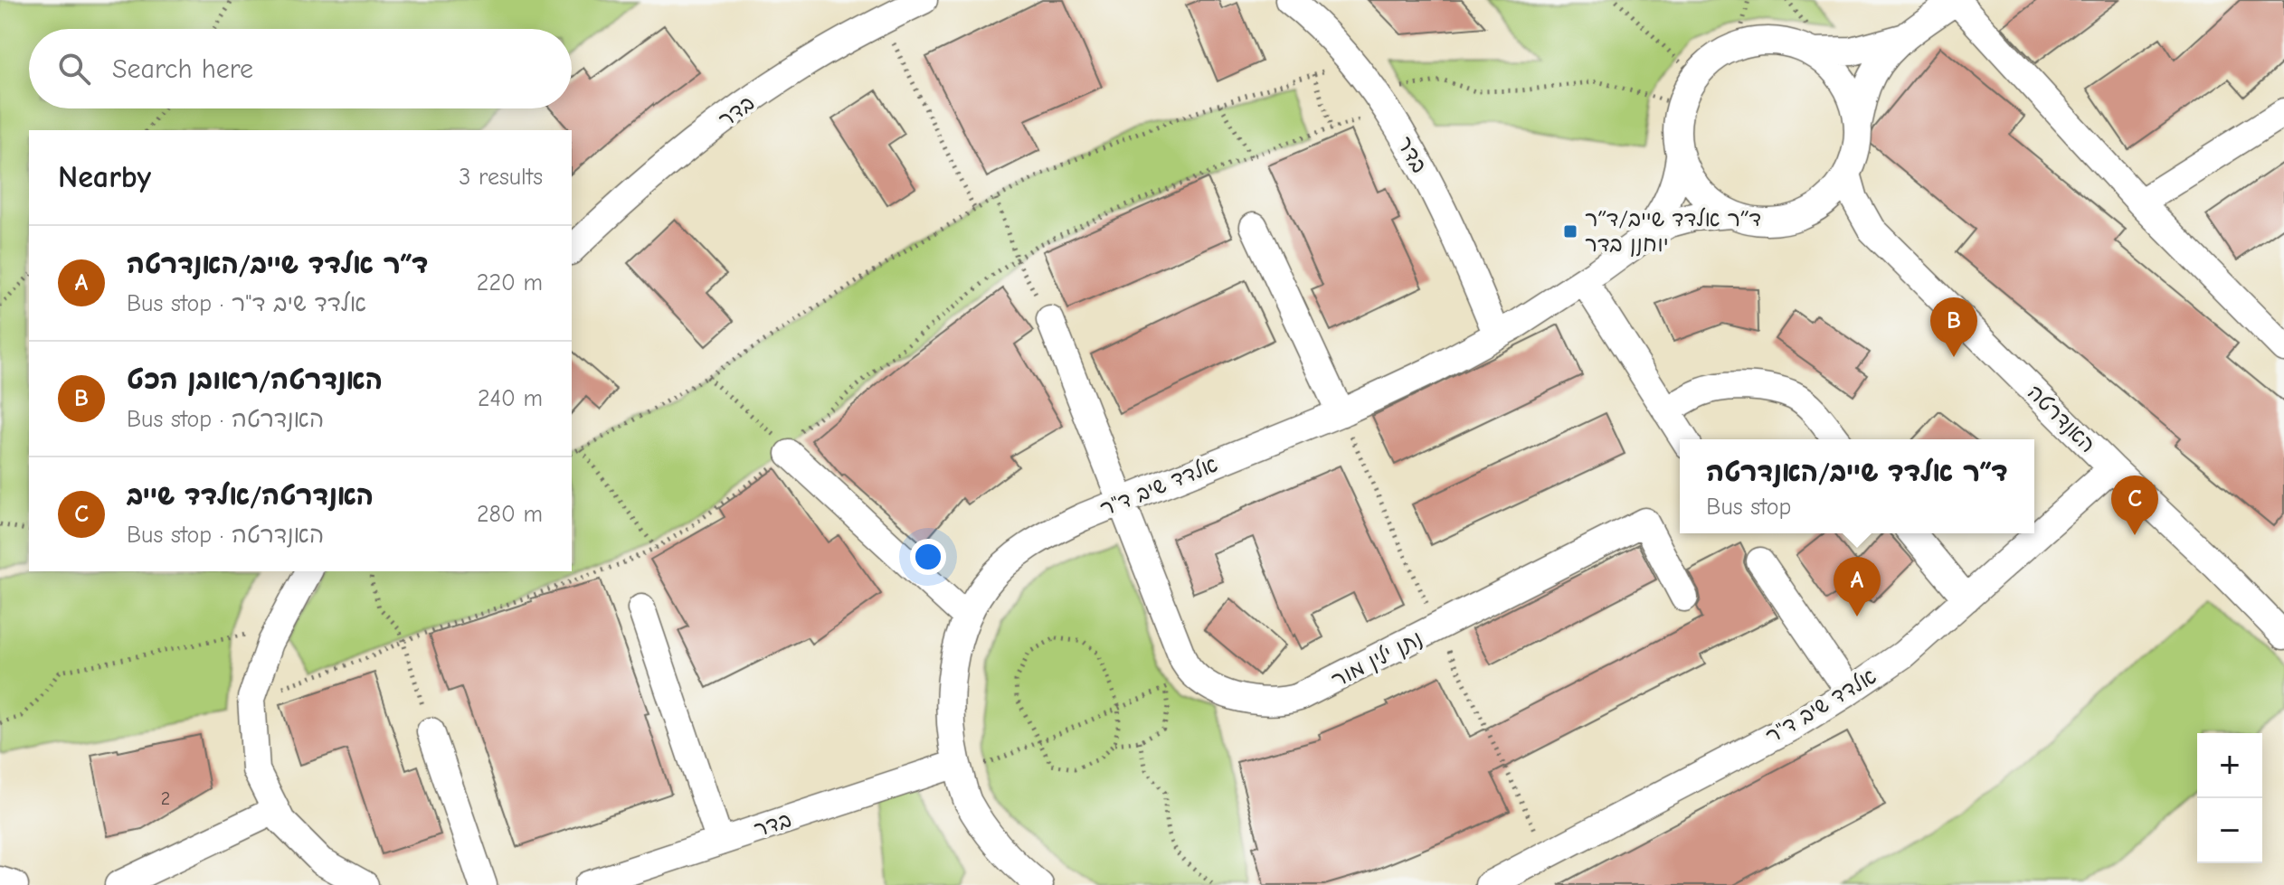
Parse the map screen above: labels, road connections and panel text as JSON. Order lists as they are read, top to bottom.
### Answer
{
  "streets": {
    "street": [
      "בדר",
      "האנדרטה",
      "אלדד שיב ד\"ר",
      "נתן ילין מור"
    ]
  },
  "crossings": [
    ["בדר", "אלדד שיב ד\"ר"],
    ["האנדרטה", "אלדד שיב ד\"ר"]
  ],
  "places": {
    "transit": ["ד״ר אלדד שייב/ד״ר יוחנן בדר"]
  },
  "house_numbers": ["2"],
  "page": {
    "search": "Search here",
    "heading": ["Nearby", "3 results"],
    "list": [
      {
        "mark": "A",
        "name": "ד״ר אלדד שייב/האנדרטה",
        "note": "Bus stop · אלדד שיב ד\"ר",
        "value": "220 m"
      },
      {
        "mark": "B",
        "name": "האנדרטה/ראובן הכט",
        "note": "Bus stop · האנדרטה",
        "value": "240 m"
      },
      {
        "mark": "C",
        "name": "האנדרטה/אלדד שייב",
        "note": "Bus stop · האנדרטה",
        "value": "280 m"
      }
    ],
    "pins": ["B", "C", "A"],
    "popup": ["ד״ר אלדד שייב/האנדרטה", "Bus stop"],
    "map_buttons": ["+", "−"]
  }
}
